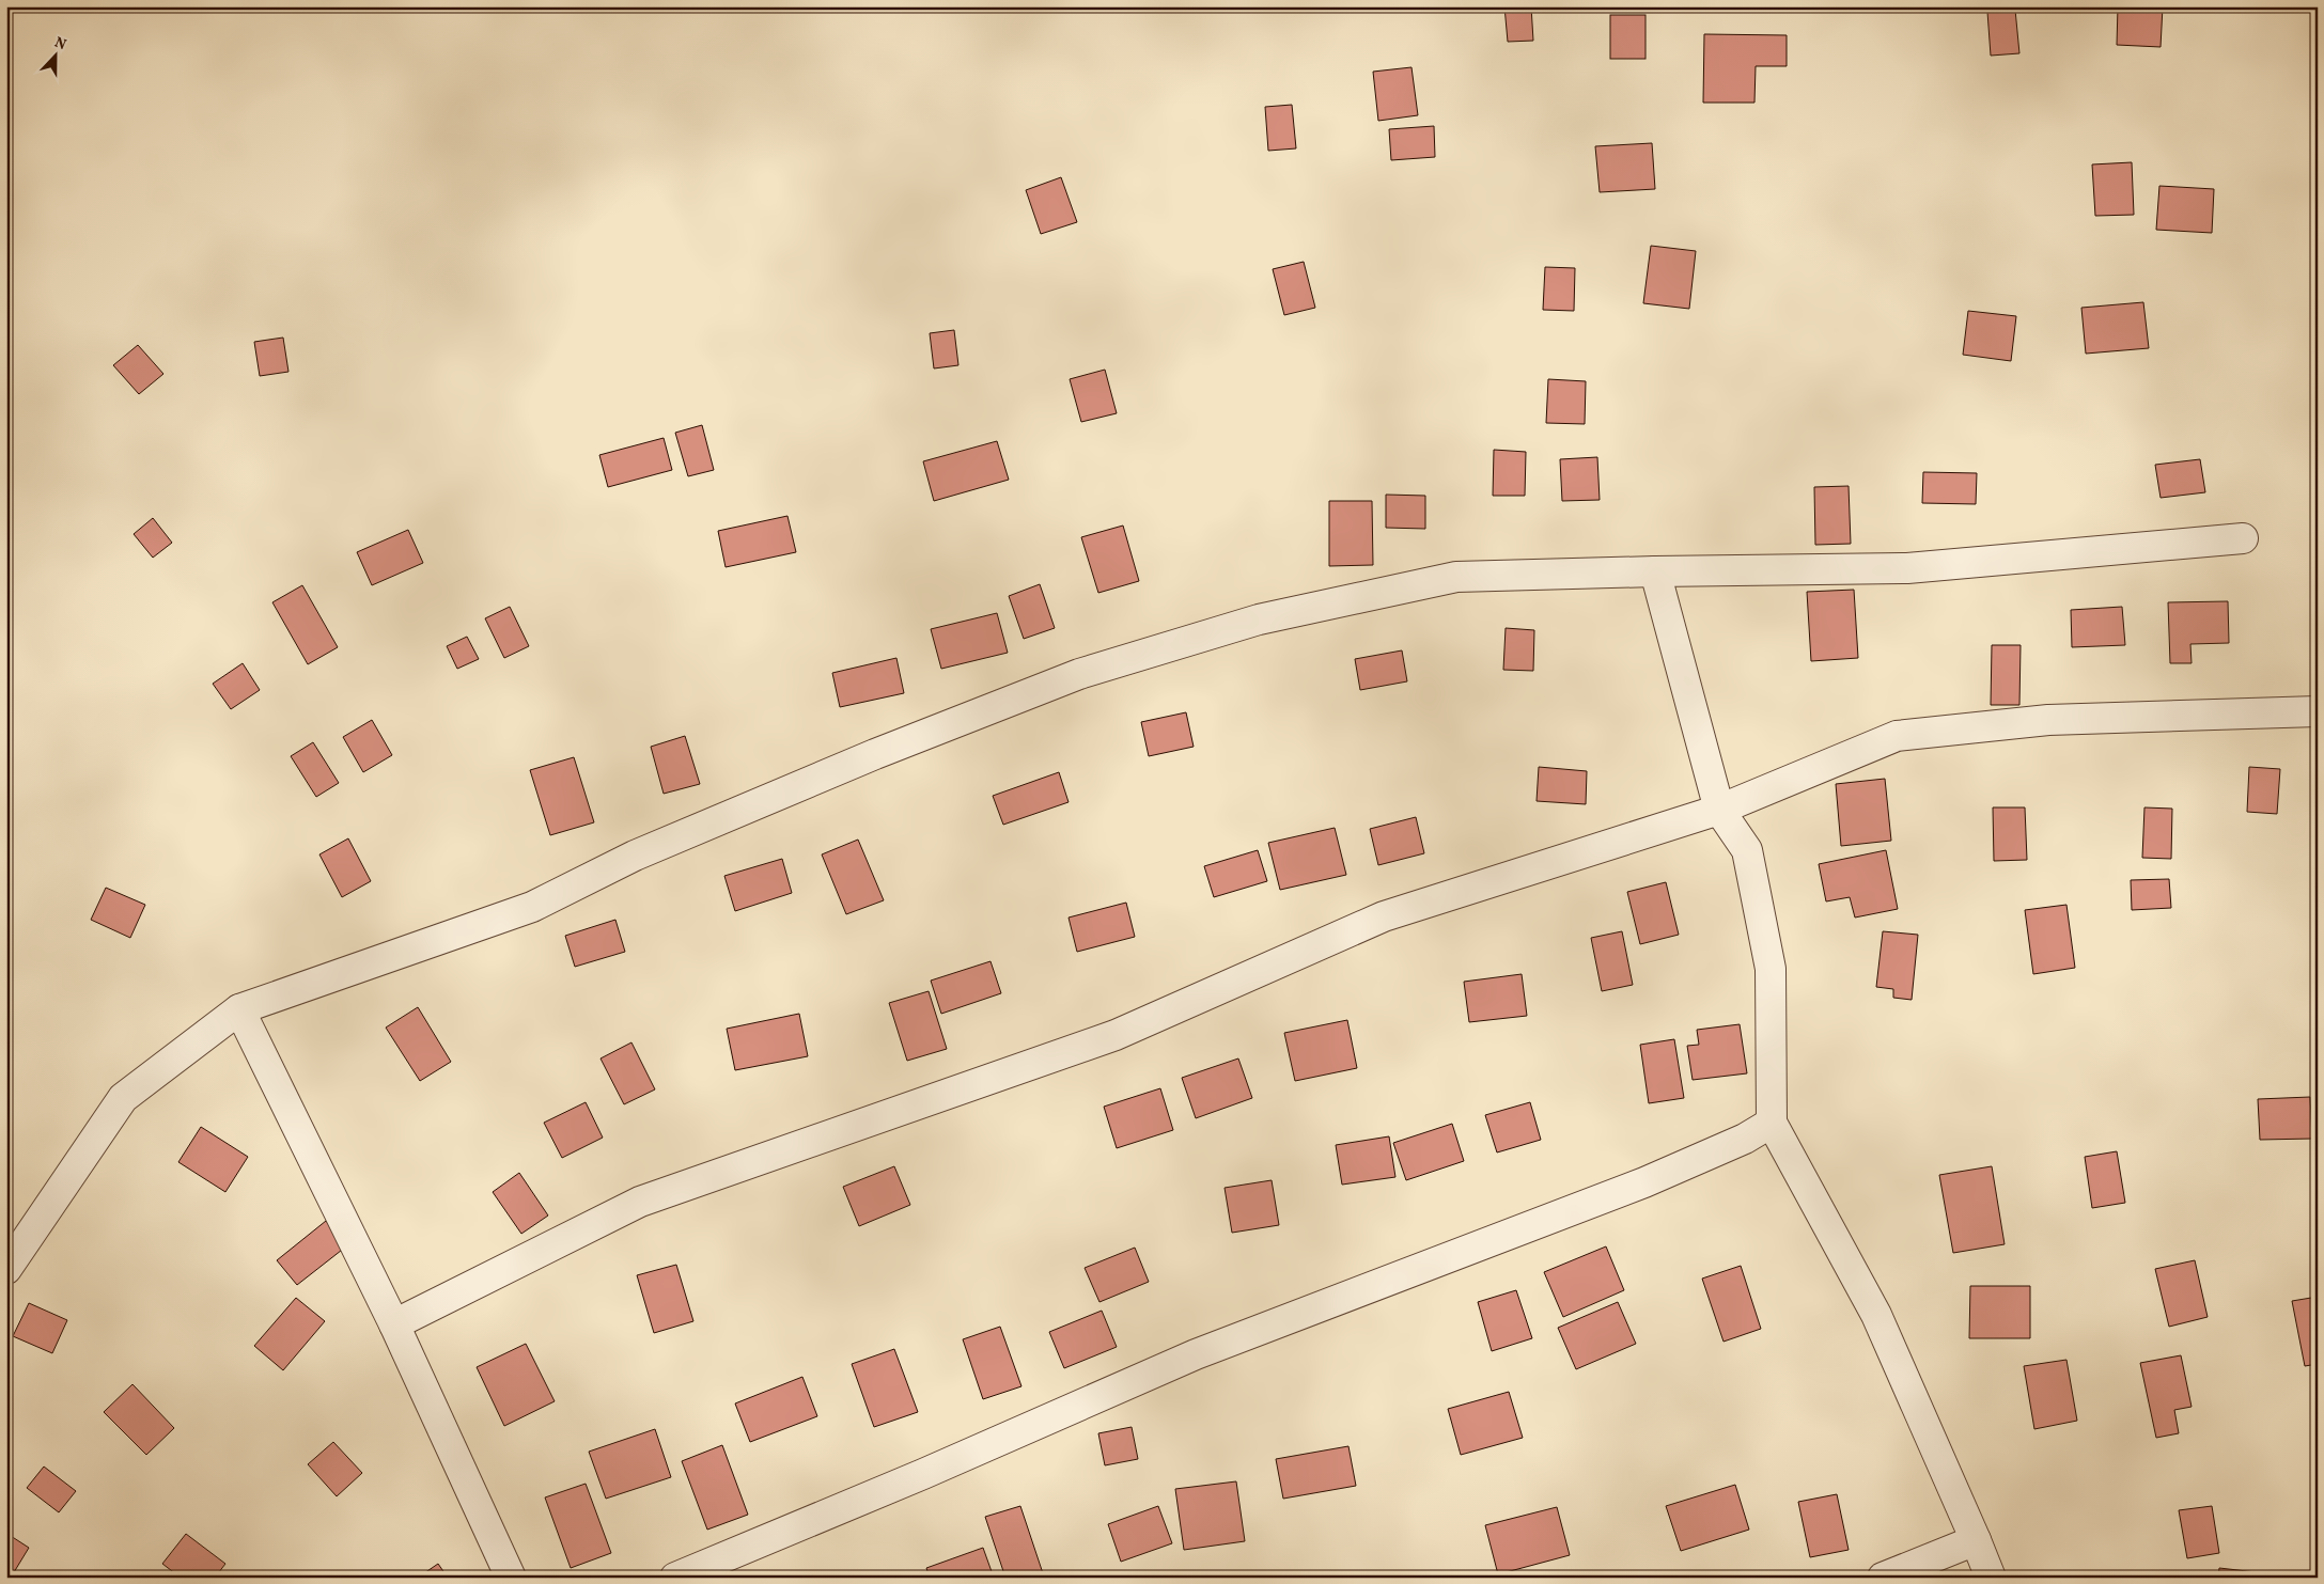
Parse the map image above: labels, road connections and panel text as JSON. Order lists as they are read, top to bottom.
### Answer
{
  "north": "top"
}
